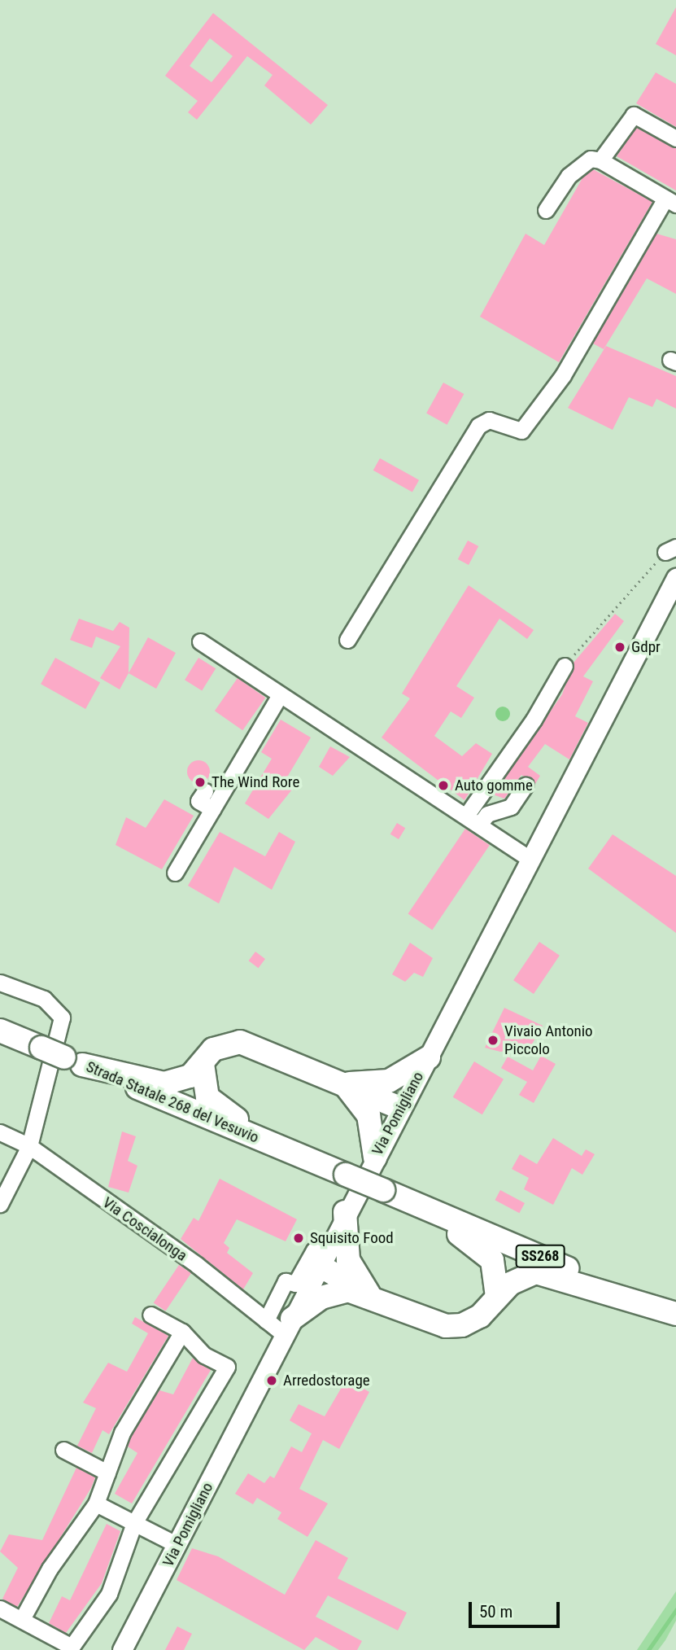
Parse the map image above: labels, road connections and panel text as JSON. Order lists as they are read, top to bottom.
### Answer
{
  "streets": {
    "highway": ["Strada Statale 268 del Vesuvio", "SS268"],
    "main road": ["Via Pomigliano"],
    "street": ["Via Coscialonga"]
  },
  "crossings": [
    ["Strada Statale 268 del Vesuvio", "SS268"],
    ["Via Pomigliano", "Via Coscialonga"],
    ["Via Pomigliano", "SS268"]
  ],
  "places": [
    "Gdpr",
    "The Wind Rore",
    "Auto gomme",
    "Vivaio Antonio Piccolo",
    "Squisito Food",
    "Arredostorage"
  ],
  "scale_bar": "50 m"
}
